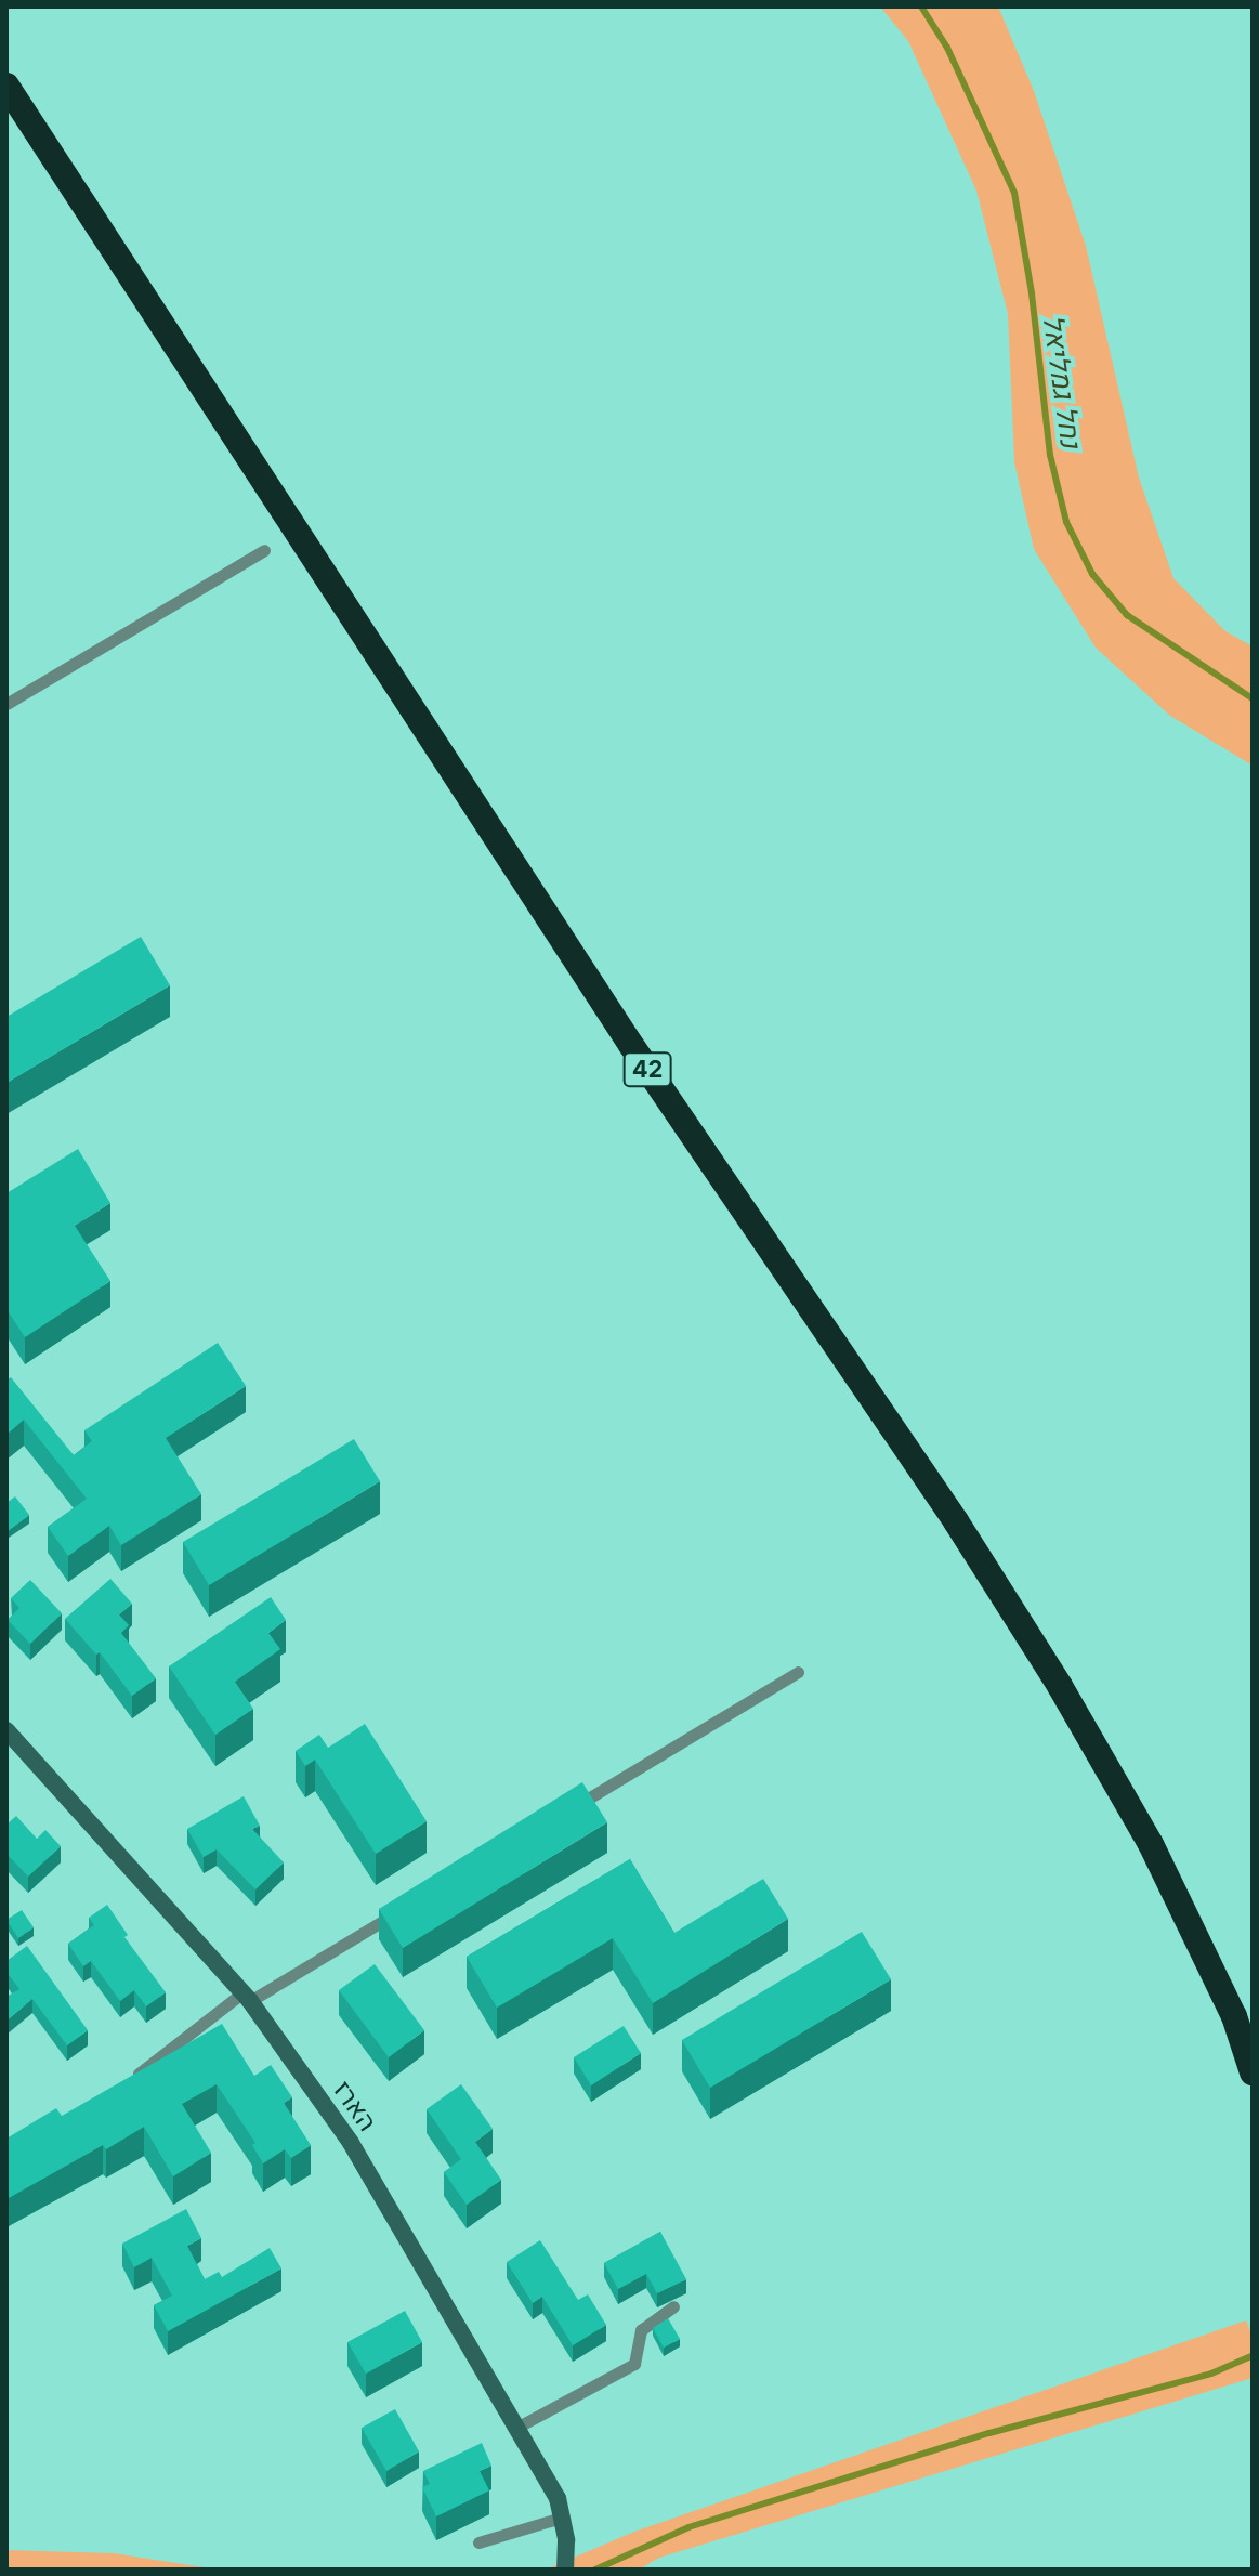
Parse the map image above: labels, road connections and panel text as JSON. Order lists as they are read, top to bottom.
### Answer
{
  "streets": {
    "highway": ["42"],
    "street": ["הארז"]
  },
  "water": ["נחל גמליאל"]
}
